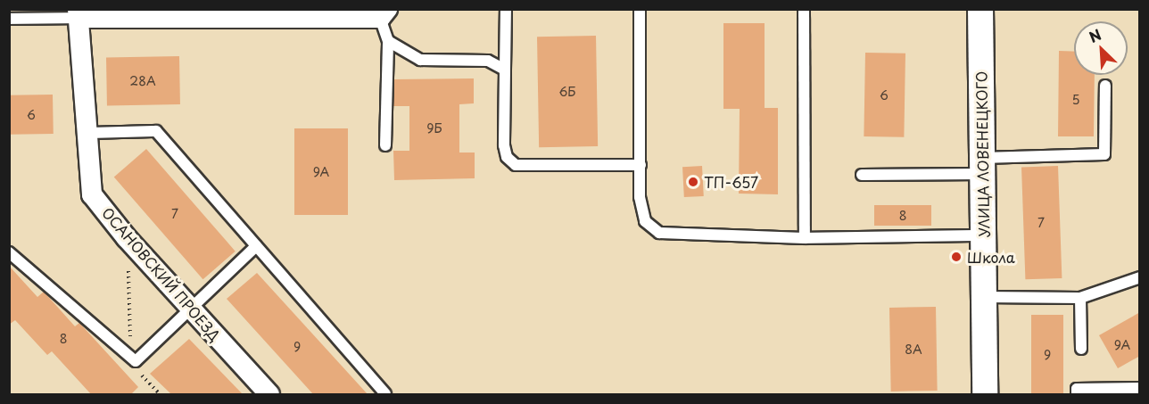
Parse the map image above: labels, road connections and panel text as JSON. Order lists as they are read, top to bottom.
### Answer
{
  "streets": {
    "street": ["УЛИЦА ЛОВЕНЕЦКОГО", "ОСАНОВСКИЙ ПРОЕЗД"]
  },
  "places": ["ТП-657", "Школа"],
  "house_numbers": [
    "28А",
    "6Б",
    "6",
    "5",
    "6",
    "9Б",
    "9А",
    "7",
    "8",
    "7",
    "8",
    "9А",
    "9",
    "8А",
    "9"
  ],
  "north": "top left"
}
